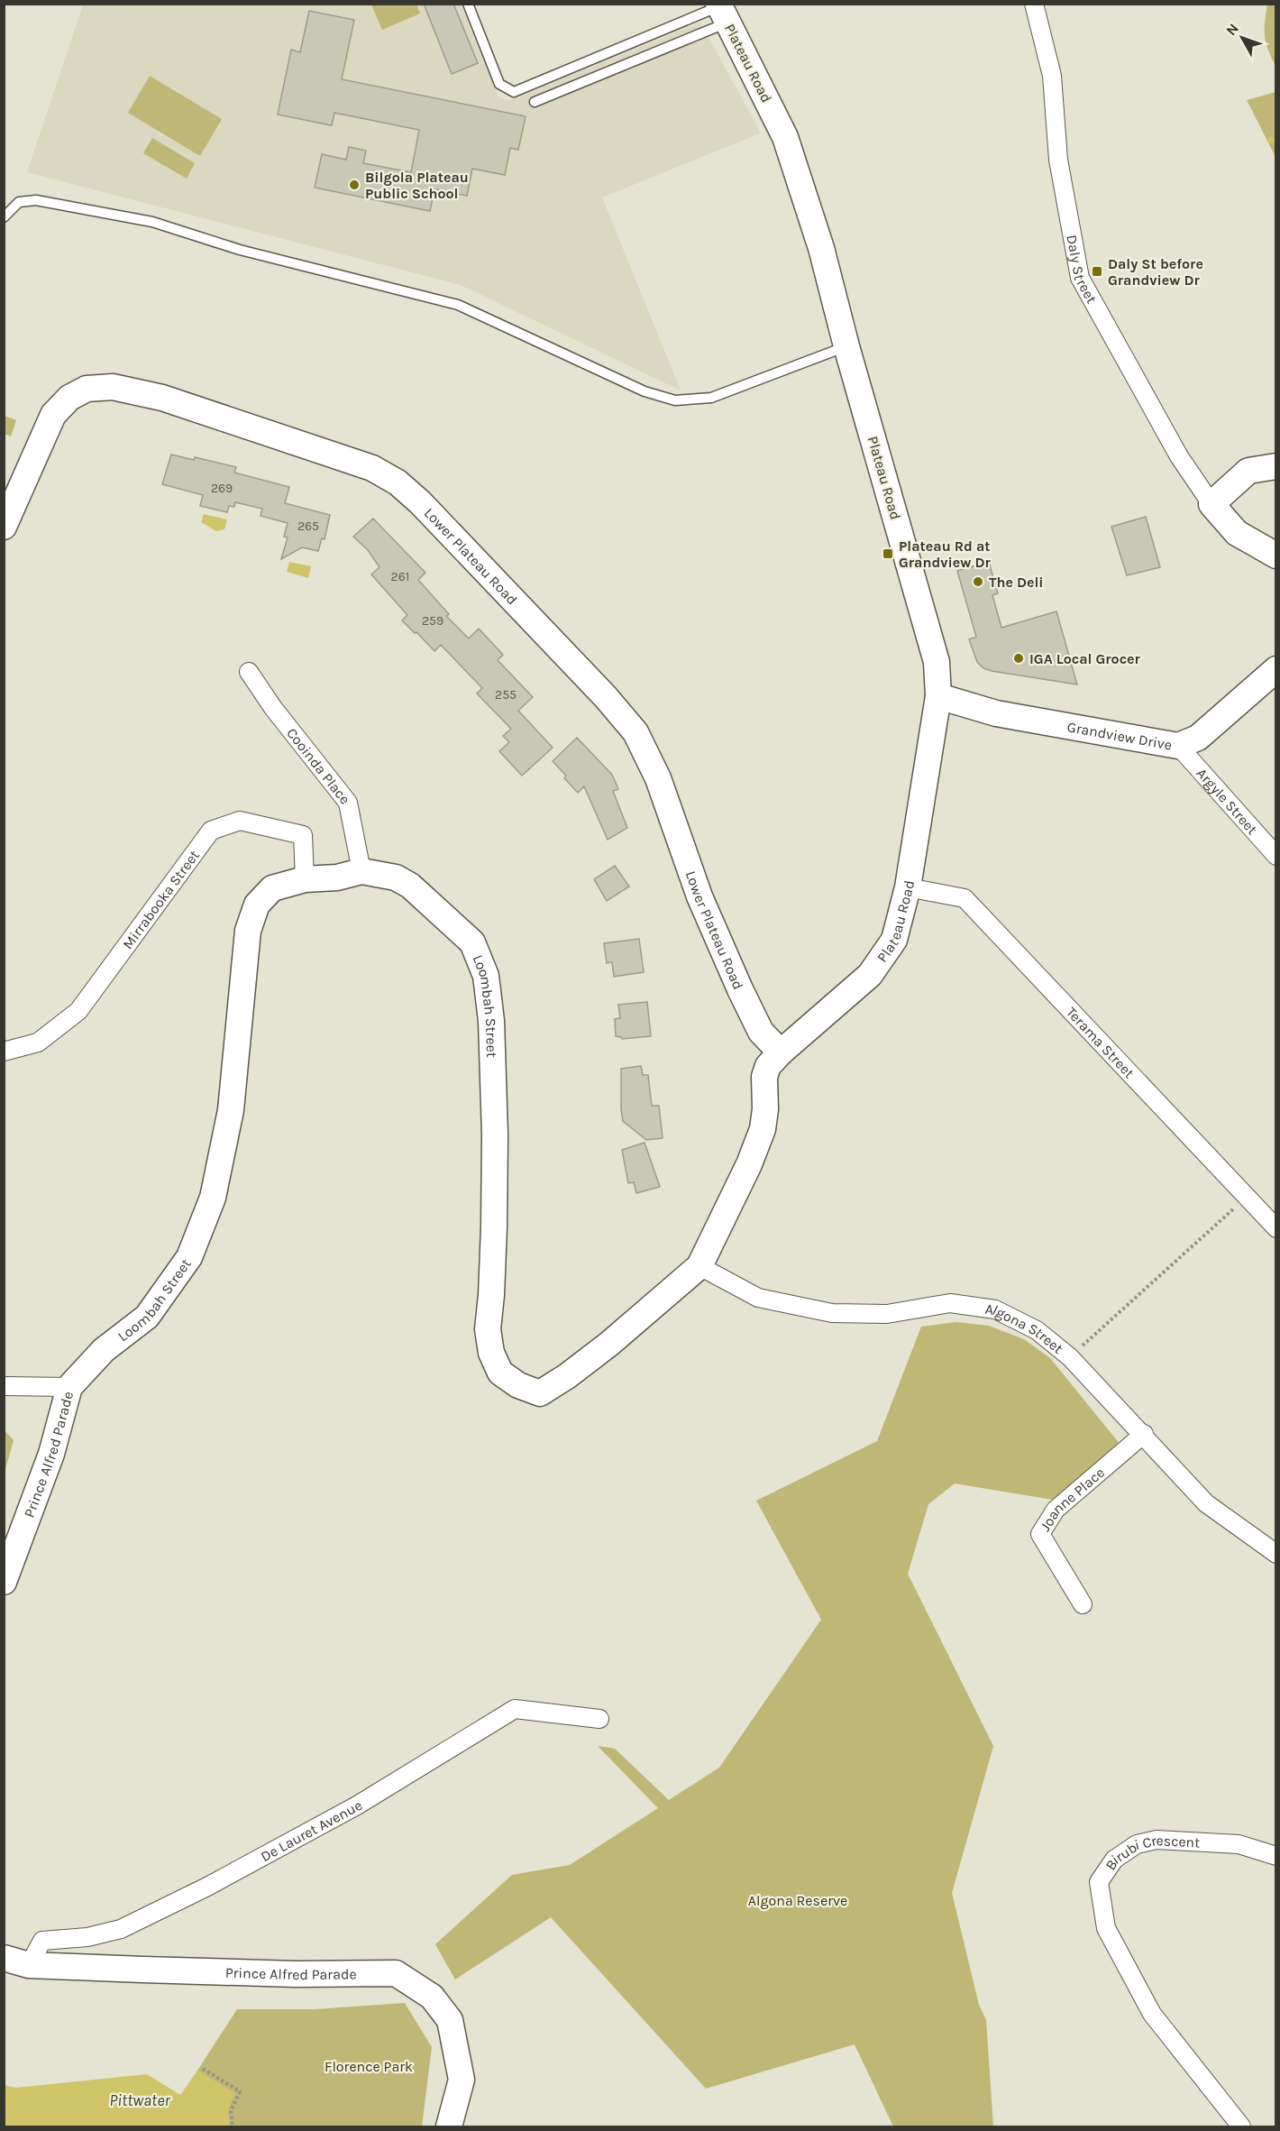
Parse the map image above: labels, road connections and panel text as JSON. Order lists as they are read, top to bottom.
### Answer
{
  "streets": {
    "street": [
      "Plateau Road",
      "Daly Street",
      "Lower Plateau Road",
      "Grandview Drive",
      "Cooinda Place",
      "Argyle Street",
      "Mirrabooka Street",
      "Loombah Street",
      "Terama Street",
      "Algona Street",
      "Prince Alfred Parade",
      "Joanne Place",
      "De Lauret Avenue",
      "Birubi Crescent"
    ]
  },
  "crossings": [
    ["Plateau Road", "Lower Plateau Road"],
    ["Plateau Road", "Grandview Drive"],
    ["Plateau Road", "Loombah Street"],
    ["Plateau Road", "Terama Street"],
    ["Lower Plateau Road", "Loombah Street"],
    ["Grandview Drive", "Argyle Street"],
    ["Cooinda Place", "Loombah Street"],
    ["Mirrabooka Street", "Loombah Street"],
    ["Loombah Street", "Algona Street"],
    ["Loombah Street", "Prince Alfred Parade"],
    ["Algona Street", "Joanne Place"],
    ["Prince Alfred Parade", "De Lauret Avenue"]
  ],
  "water": ["Pittwater"],
  "parks": ["Algona Reserve", "Florence Park"],
  "places": {
    "other": ["Bilgola Plateau Public School", "The Deli", "IGA Local Grocer"],
    "transit": ["Daly St before Grandview Dr", "Plateau Rd at Grandview Dr"]
  },
  "house_numbers": [
    "269",
    "265",
    "261",
    "259",
    "255"
  ],
  "north": "top left"
}
